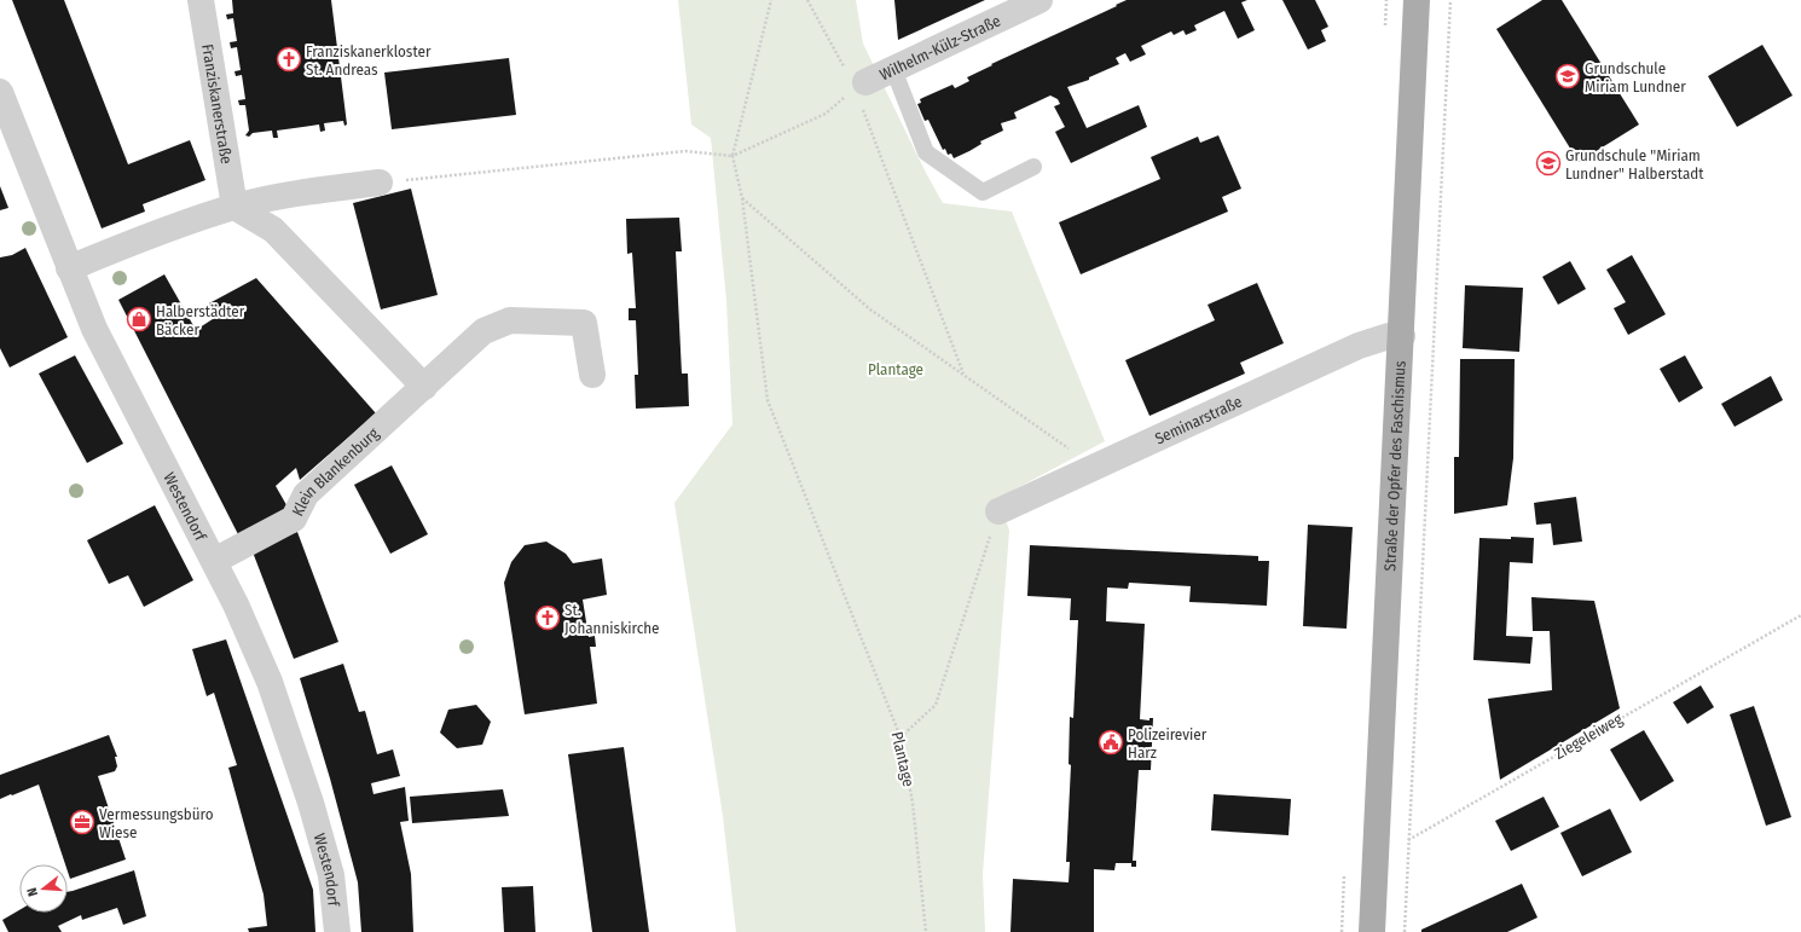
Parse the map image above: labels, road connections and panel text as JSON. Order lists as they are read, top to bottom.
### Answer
{
  "streets": {
    "main road": ["Straße der Opfer des Faschismus"],
    "street": [
      "Wilhelm-Külz-Straße",
      "Franziskanerstraße",
      "Seminarstraße",
      "Klein Blankenburg",
      "Westendorf"
    ],
    "path": ["Ziegeleiweg", "Plantage"]
  },
  "crossings": [
    ["Seminarstraße", "Straße der Opfer des Faschismus"],
    ["Straße der Opfer des Faschismus", "Ziegeleiweg"],
    ["Klein Blankenburg", "Westendorf"]
  ],
  "parks": ["Plantage"],
  "places": {
    "church": ["Franziskanerkloster St. Andreas", "St. Johanniskirche"],
    "school or university": ["Grundschule Miriam Lundner", "Grundschule \"Miriam Lundner\" Halberstadt"],
    "shop": ["Halberstädter Bäcker"],
    "public building": ["Polizeirevier Harz"],
    "office": ["Vermessungsbüro Wiese"]
  },
  "north": "left"
}
